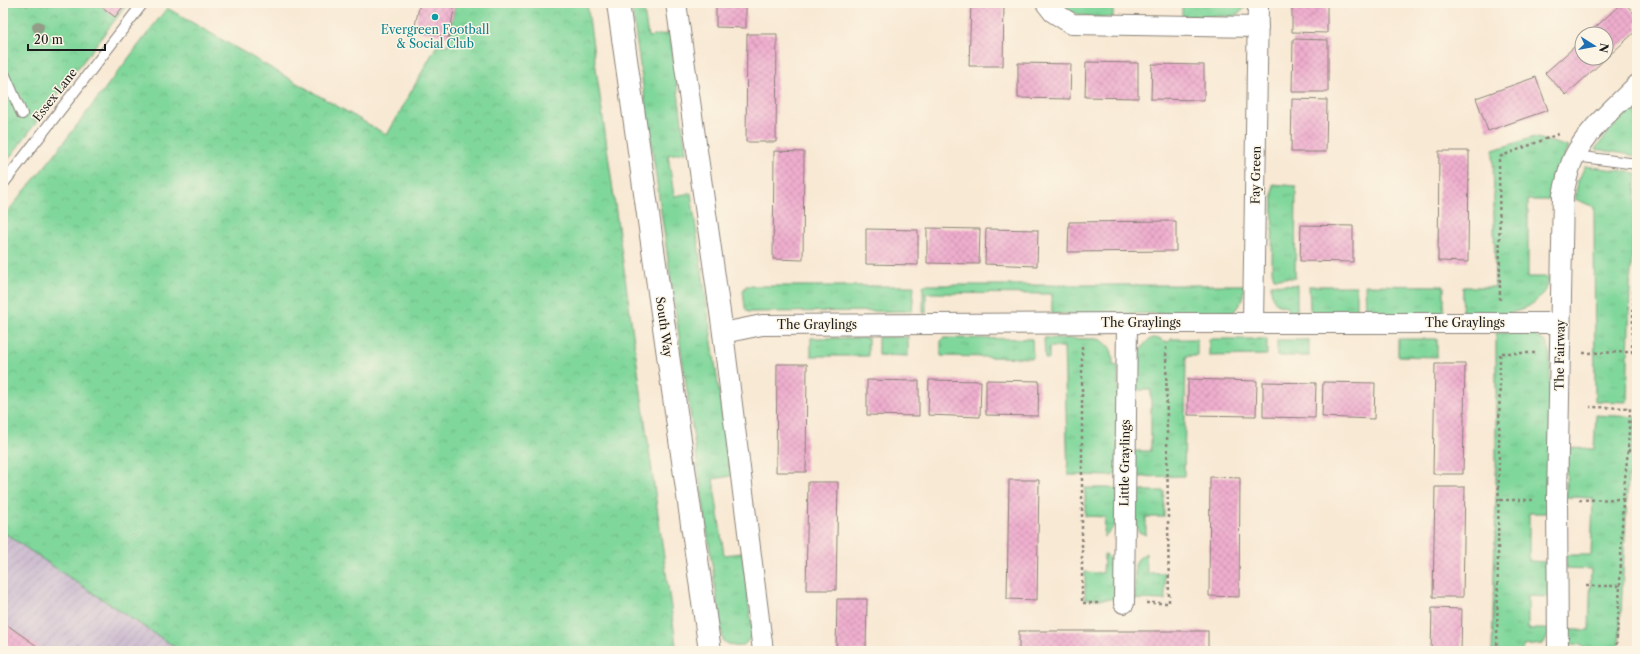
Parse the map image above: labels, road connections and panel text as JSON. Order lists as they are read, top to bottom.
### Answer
{
  "streets": {
    "street": [
      "Fay Green",
      "The Graylings",
      "South Way",
      "The Fairway",
      "Little Graylings"
    ],
    "lane": ["Essex Lane"]
  },
  "crossings": [
    ["Fay Green", "The Graylings"],
    ["The Graylings", "The Fairway"],
    ["The Graylings", "Little Graylings"]
  ],
  "places": ["Evergreen Football & Social Club"],
  "scale_bar": "20 m",
  "north": "right"
}
